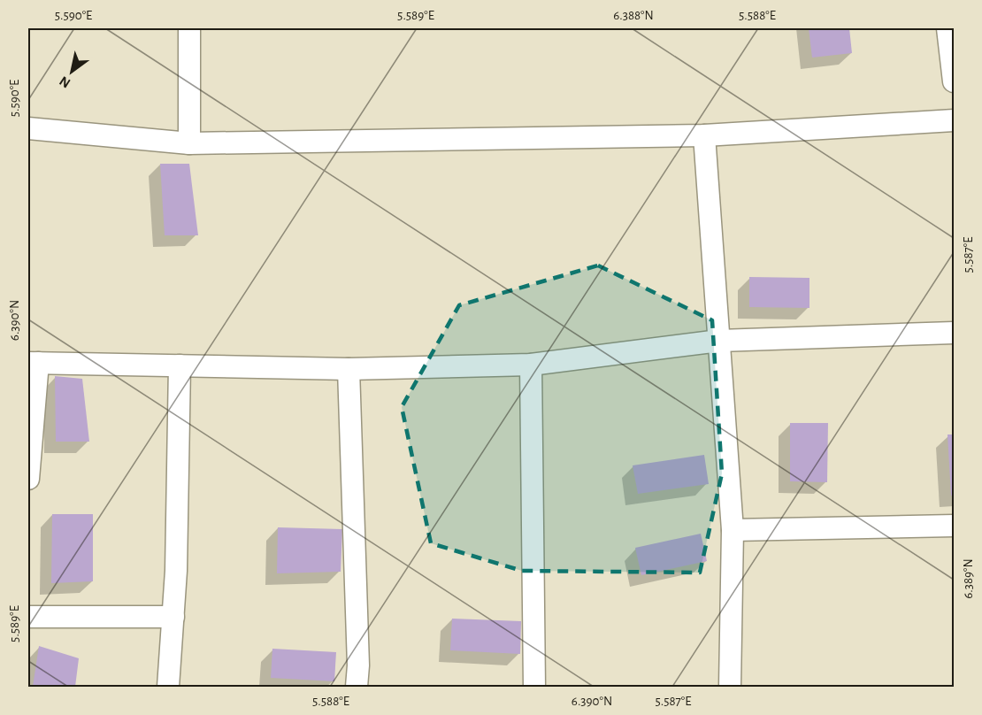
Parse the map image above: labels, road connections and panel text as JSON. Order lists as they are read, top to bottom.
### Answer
{
  "north": "bottom left",
  "coordinates": [
    "5.590°E",
    "5.589°E",
    "6.388°N",
    "5.588°E",
    "5.587°E",
    "6.390°N",
    "6.389°N"
  ]
}
